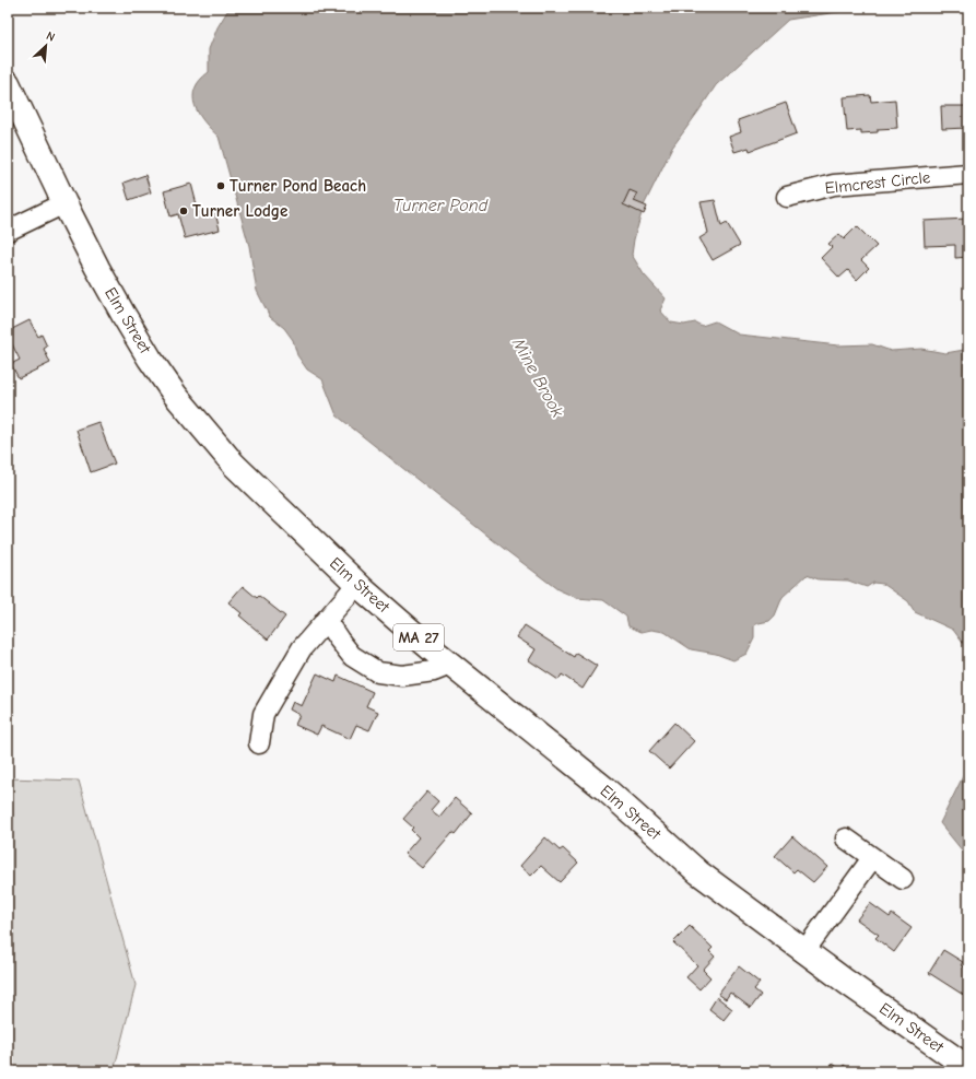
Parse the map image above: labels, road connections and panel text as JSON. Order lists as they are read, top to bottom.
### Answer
{
  "streets": {
    "main road": ["Elm Street", "MA 27"],
    "street": ["Elmcrest Circle"]
  },
  "water": ["Turner Pond", "Mine Brook"],
  "places": ["Turner Pond Beach", "Turner Lodge"],
  "north": "top right"
}
